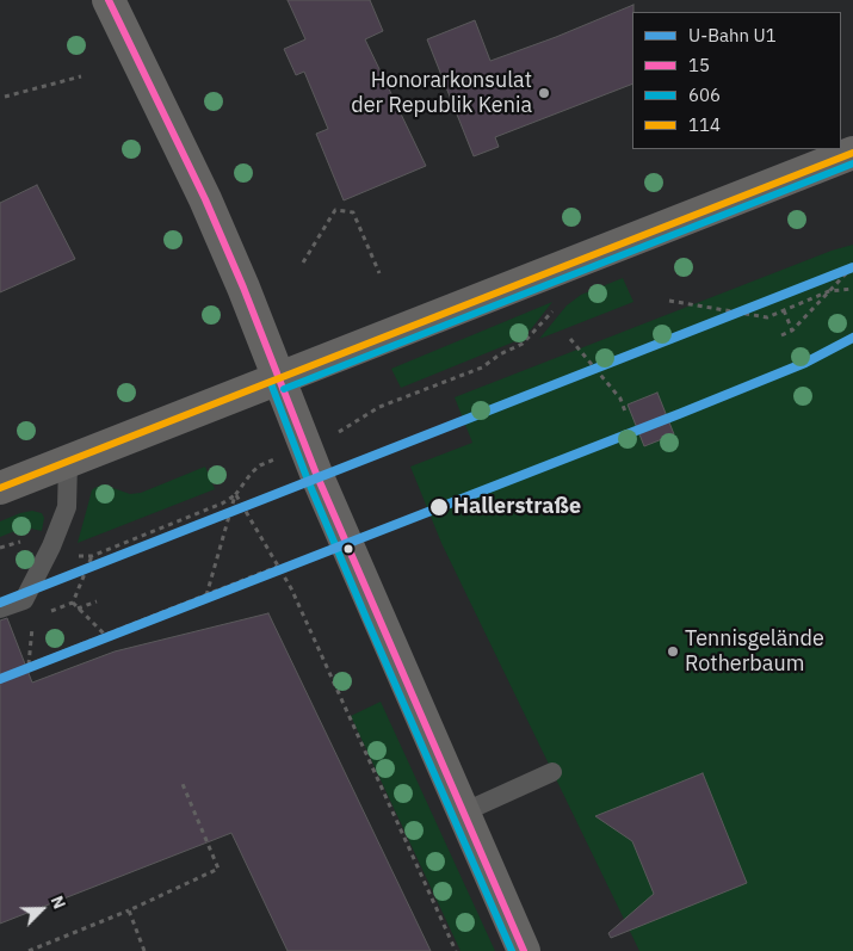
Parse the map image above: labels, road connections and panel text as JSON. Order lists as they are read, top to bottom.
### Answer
{
  "places": ["Honorarkonsulat der Republik Kenia", "Hallerstraße", "Tennisgelände Rotherbaum"],
  "lines": [
    "transit line 15",
    "transit line 114",
    "transit line 606",
    "metro line U1"
  ],
  "legend": [
    "U-Bahn U1",
    "15",
    "606",
    "114"
  ],
  "north": "top right"
}
